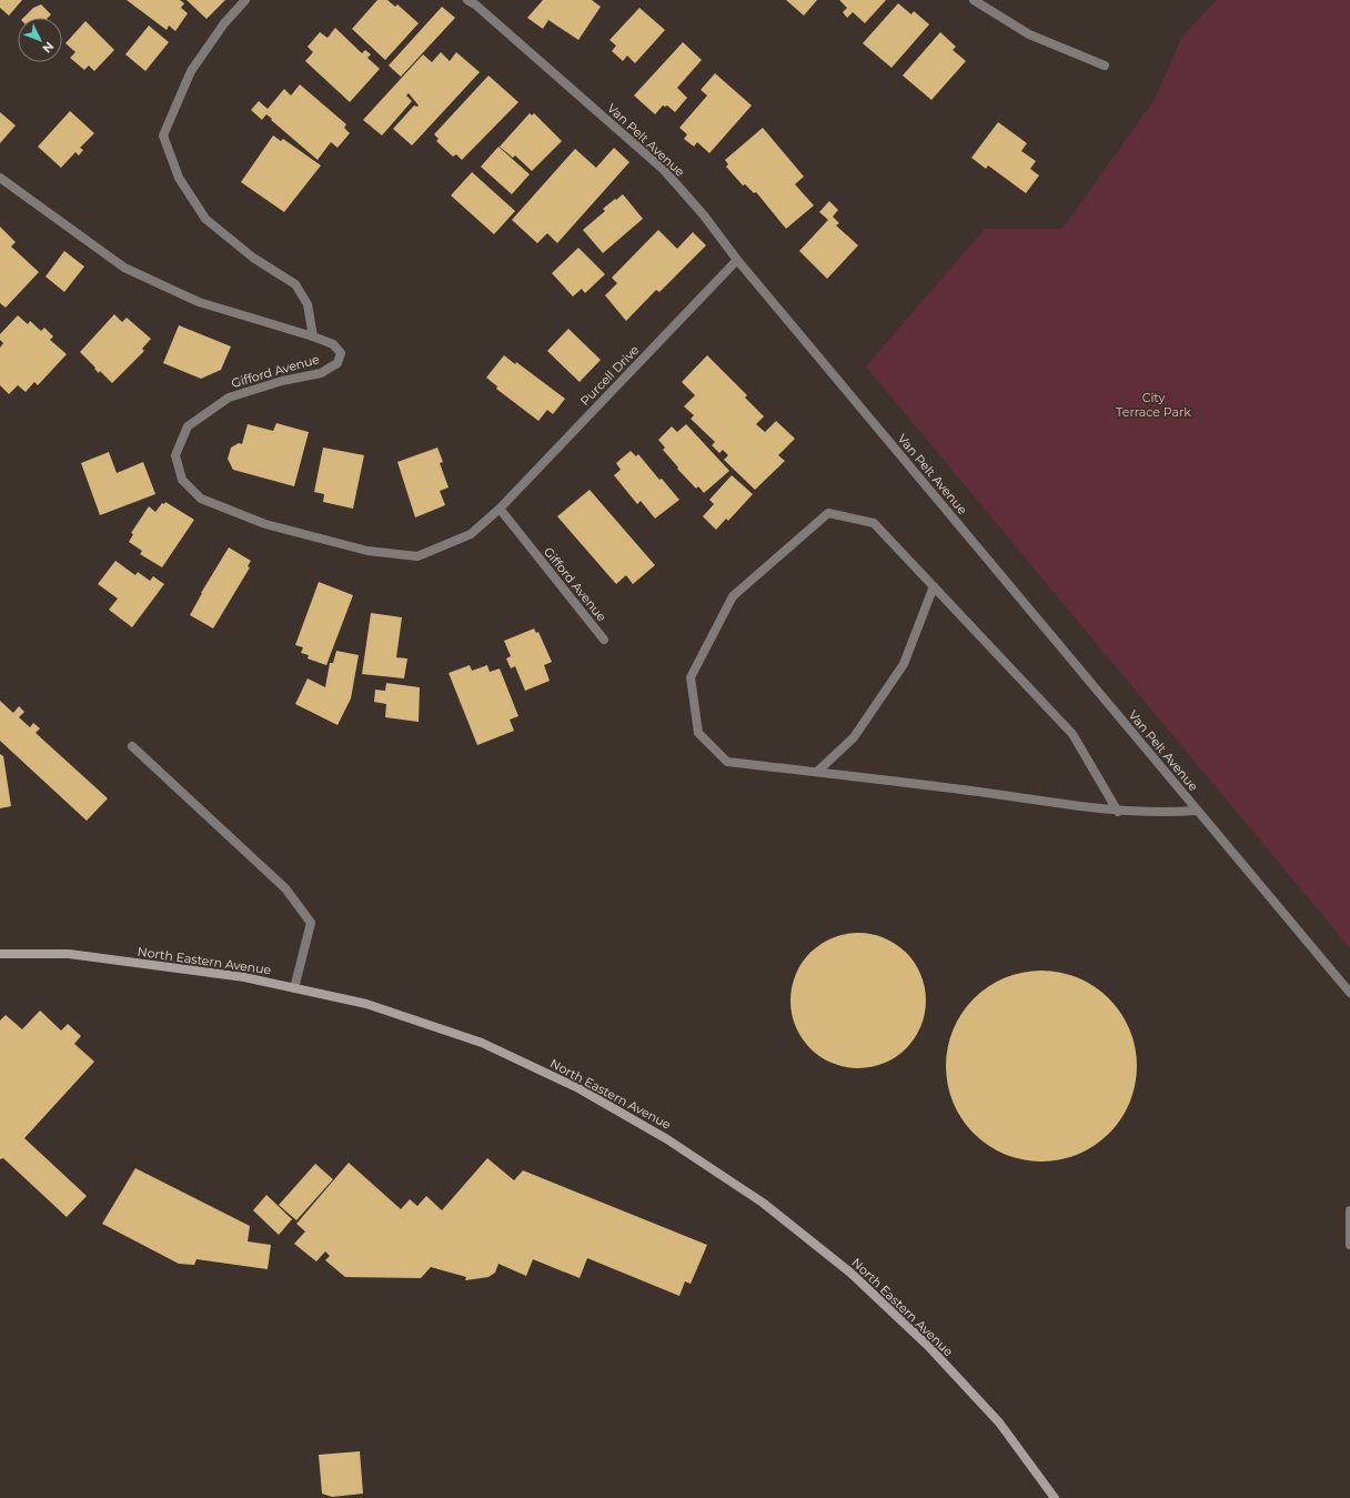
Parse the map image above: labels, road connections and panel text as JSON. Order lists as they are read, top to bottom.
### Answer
{
  "streets": {
    "main road": ["North Eastern Avenue"],
    "street": ["Van Pelt Avenue", "Gifford Avenue", "Purcell Drive"]
  },
  "crossings": [
    ["Van Pelt Avenue", "Purcell Drive"],
    ["Gifford Avenue", "Purcell Drive"]
  ],
  "parks": ["City Terrace Park"],
  "north": "bottom right"
}
